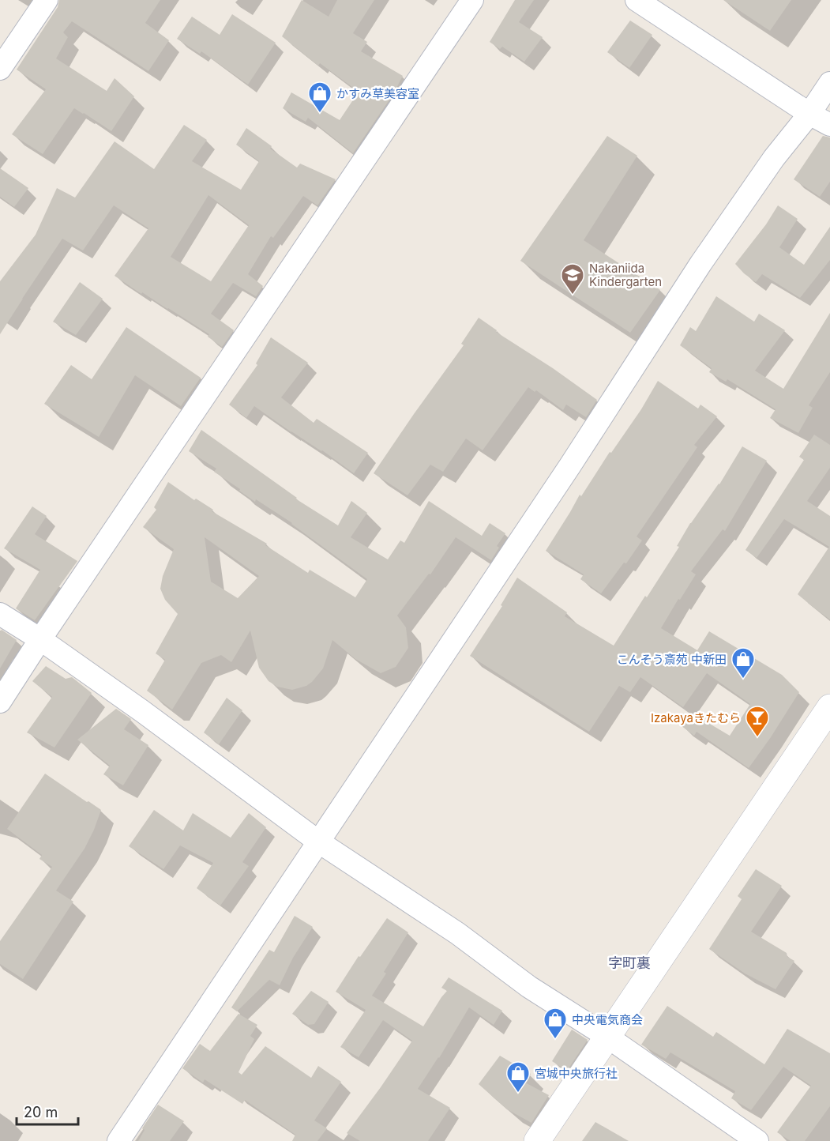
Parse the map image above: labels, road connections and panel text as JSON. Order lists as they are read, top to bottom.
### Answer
{
  "districts": ["字町裏"],
  "places": {
    "shop": [
      "かすみ草美容室",
      "こんそう斎苑 中新田",
      "中央電気商会",
      "宮城中央旅行社"
    ],
    "school or university": ["Nakaniida Kindergarten"],
    "bar": ["Izakayaきたむら"]
  },
  "scale_bar": "20 m"
}
